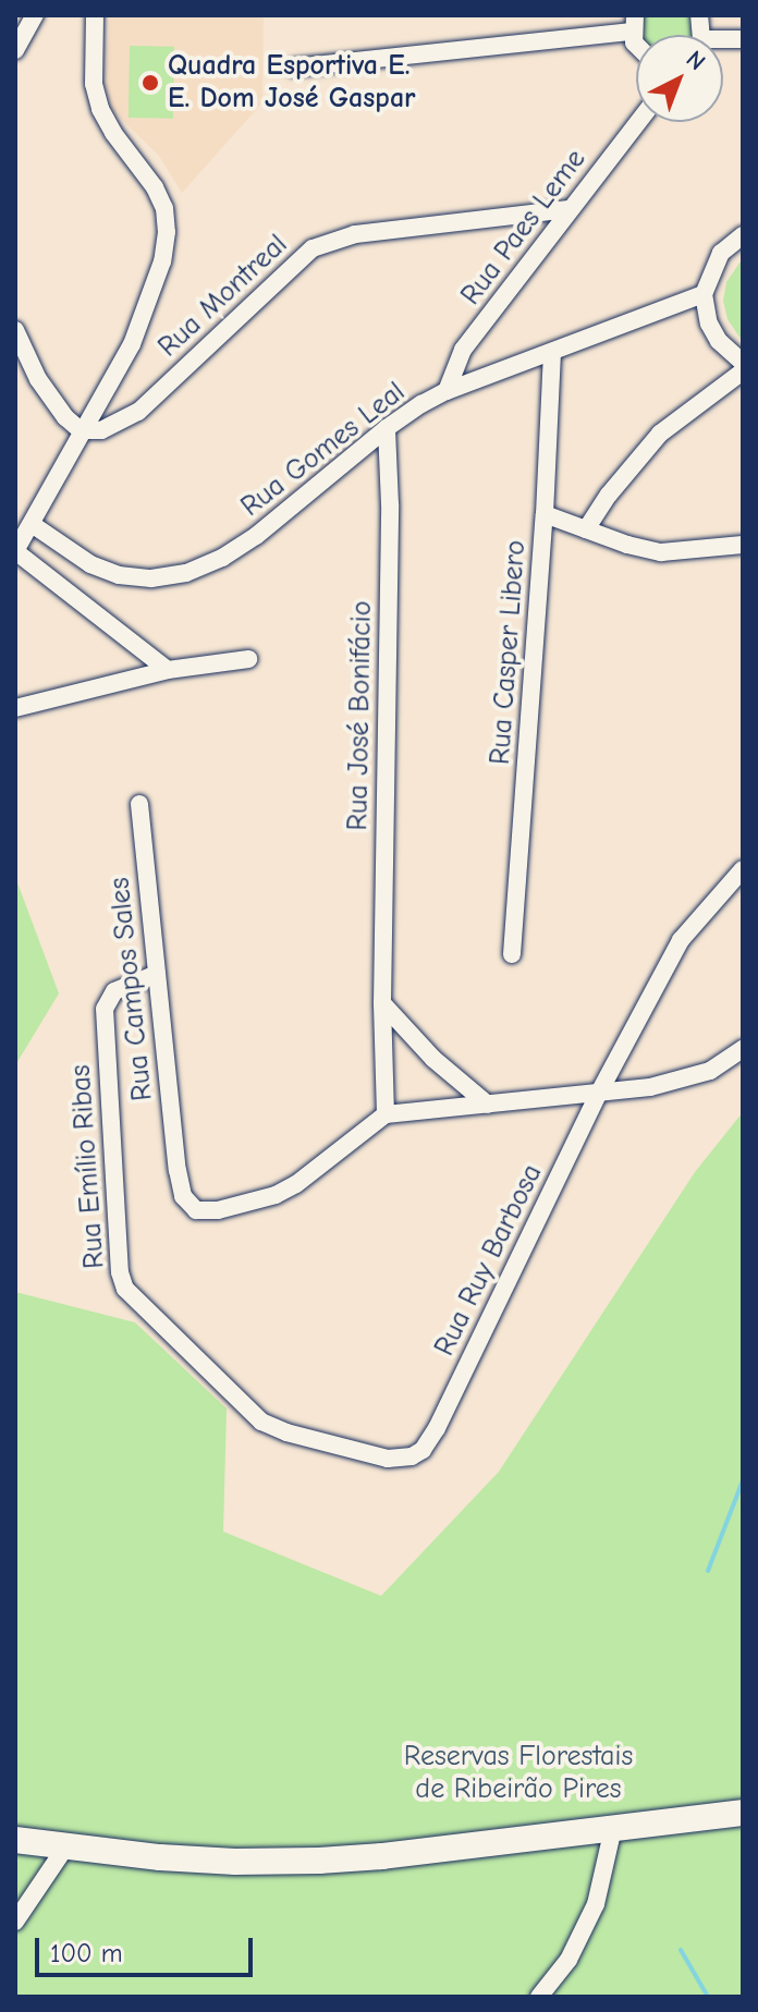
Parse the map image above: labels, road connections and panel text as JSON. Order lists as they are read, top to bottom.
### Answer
{
  "streets": {
    "street": [
      "Rua Paes Leme",
      "Rua Montreal",
      "Rua Gomes Leal",
      "Rua Casper Libero",
      "Rua José Bonifácio",
      "Rua Campos Sales",
      "Rua Emílio Ribas",
      "Rua Ruy Barbosa"
    ]
  },
  "crossings": [
    ["Rua Paes Leme", "Rua Montreal"],
    ["Rua Paes Leme", "Rua Gomes Leal"],
    ["Rua Gomes Leal", "Rua Casper Libero"],
    ["Rua Gomes Leal", "Rua José Bonifácio"],
    ["Rua José Bonifácio", "Rua Campos Sales"],
    ["Rua Campos Sales", "Rua Emílio Ribas"],
    ["Rua Emílio Ribas", "Rua Ruy Barbosa"]
  ],
  "parks": ["Reservas Florestais de Ribeirão Pires"],
  "places": ["Quadra Esportiva E. E. Dom José Gaspar"],
  "scale_bar": "100 m",
  "north": "top right"
}
